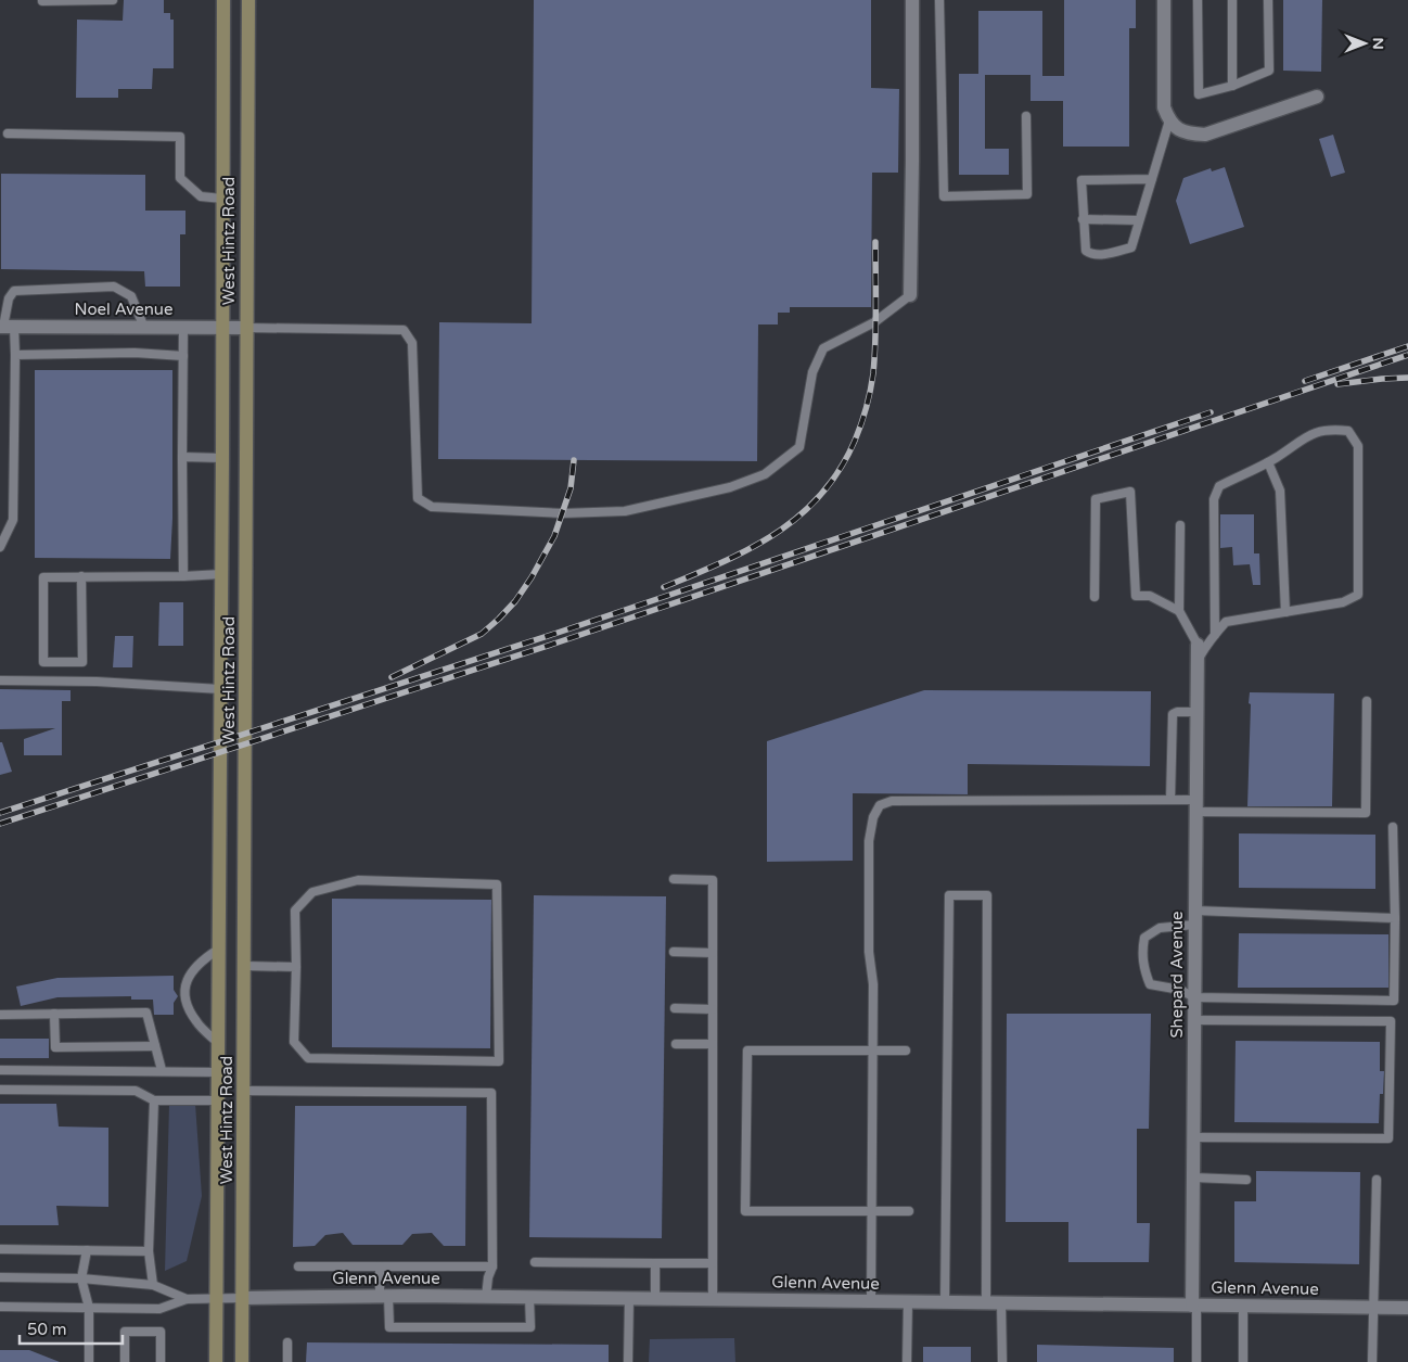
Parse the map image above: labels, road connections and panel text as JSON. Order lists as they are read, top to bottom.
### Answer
{
  "streets": {
    "main road": ["West Hintz Road"],
    "street": ["Noel Avenue", "Shepard Avenue", "Glenn Avenue"]
  },
  "crossings": [
    ["West Hintz Road", "Noel Avenue"],
    ["West Hintz Road", "Glenn Avenue"],
    ["Shepard Avenue", "Glenn Avenue"]
  ],
  "scale_bar": "50 m",
  "north": "right"
}
